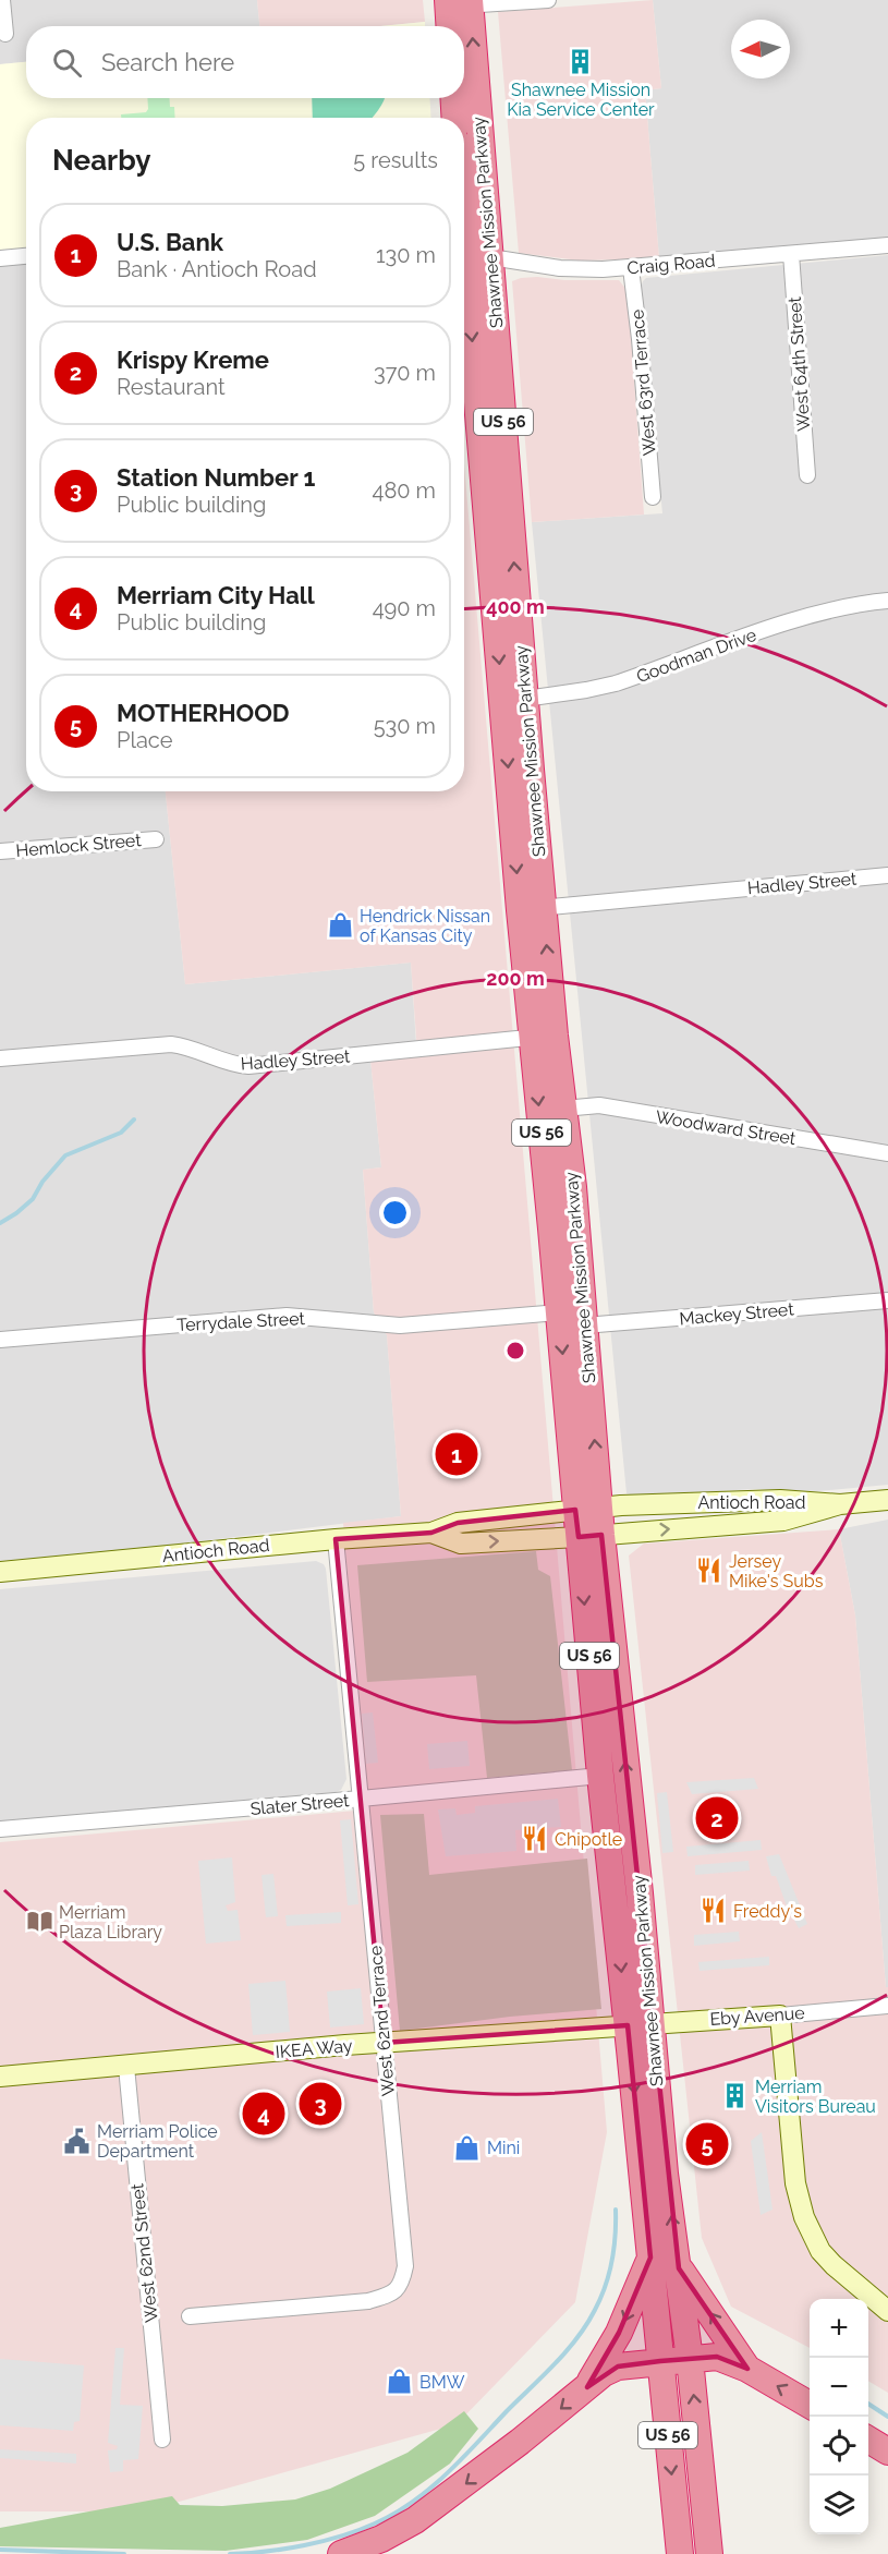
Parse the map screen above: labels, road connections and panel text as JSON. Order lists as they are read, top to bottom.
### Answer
{
  "streets": {
    "highway": ["Shawnee Mission Parkway", "US 56"],
    "main road": ["Antioch Road", "Eby Avenue", "IKEA Way"],
    "street": [
      "Craig Road",
      "West 64th Street",
      "West 63rd Terrace",
      "Goodman Drive",
      "Hemlock Street",
      "Hadley Street",
      "Woodward Street",
      "Mackey Street",
      "Terrydale Street",
      "Slater Street",
      "West 62nd Terrace",
      "West 62nd Street"
    ]
  },
  "crossings": [
    ["Shawnee Mission Parkway", "Craig Road"],
    ["Shawnee Mission Parkway", "US 56"],
    ["Shawnee Mission Parkway", "Goodman Drive"],
    ["Shawnee Mission Parkway", "Hadley Street"],
    ["Shawnee Mission Parkway", "Woodward Street"],
    ["Shawnee Mission Parkway", "Mackey Street"],
    ["Shawnee Mission Parkway", "Terrydale Street"],
    ["Shawnee Mission Parkway", "Antioch Road"],
    ["Shawnee Mission Parkway", "Slater Street"],
    ["Shawnee Mission Parkway", "Eby Avenue"],
    ["Shawnee Mission Parkway", "IKEA Way"],
    ["Craig Road", "West 64th Street"],
    ["Craig Road", "West 63rd Terrace"],
    ["Antioch Road", "West 62nd Terrace"],
    ["Slater Street", "West 62nd Terrace"],
    ["Eby Avenue", "IKEA Way"],
    ["West 62nd Terrace", "IKEA Way"],
    ["IKEA Way", "West 62nd Street"]
  ],
  "places": {
    "building": ["Shawnee Mission Kia Service Center", "Merriam Visitors Bureau"],
    "shop": ["Hendrick Nissan of Kansas City", "Mini", "BMW"],
    "restaurant": ["Jersey Mike's Subs", "Chipotle", "Freddy's"],
    "library": ["Merriam Plaza Library"],
    "public building": ["Merriam Police Department"]
  },
  "north": "left",
  "page": {
    "search": "Search here",
    "heading": ["Nearby", "5 results"],
    "list": [
      {
        "mark": "1",
        "name": "U.S. Bank",
        "note": "Bank · Antioch Road",
        "value": "130 m"
      },
      {
        "mark": "2",
        "name": "Krispy Kreme",
        "note": "Restaurant",
        "value": "370 m"
      },
      {
        "mark": "3",
        "name": "Station Number 1",
        "note": "Public building",
        "value": "480 m"
      },
      {
        "mark": "4",
        "name": "Merriam City Hall",
        "note": "Public building",
        "value": "490 m"
      },
      {
        "mark": "5",
        "name": "MOTHERHOOD",
        "note": "Place",
        "value": "530 m"
      }
    ],
    "pins": [
      "1",
      "2",
      "3",
      "4",
      "5"
    ],
    "map_buttons": ["+", "−"]
  },
  "rings": ["400 m", "200 m"]
}
